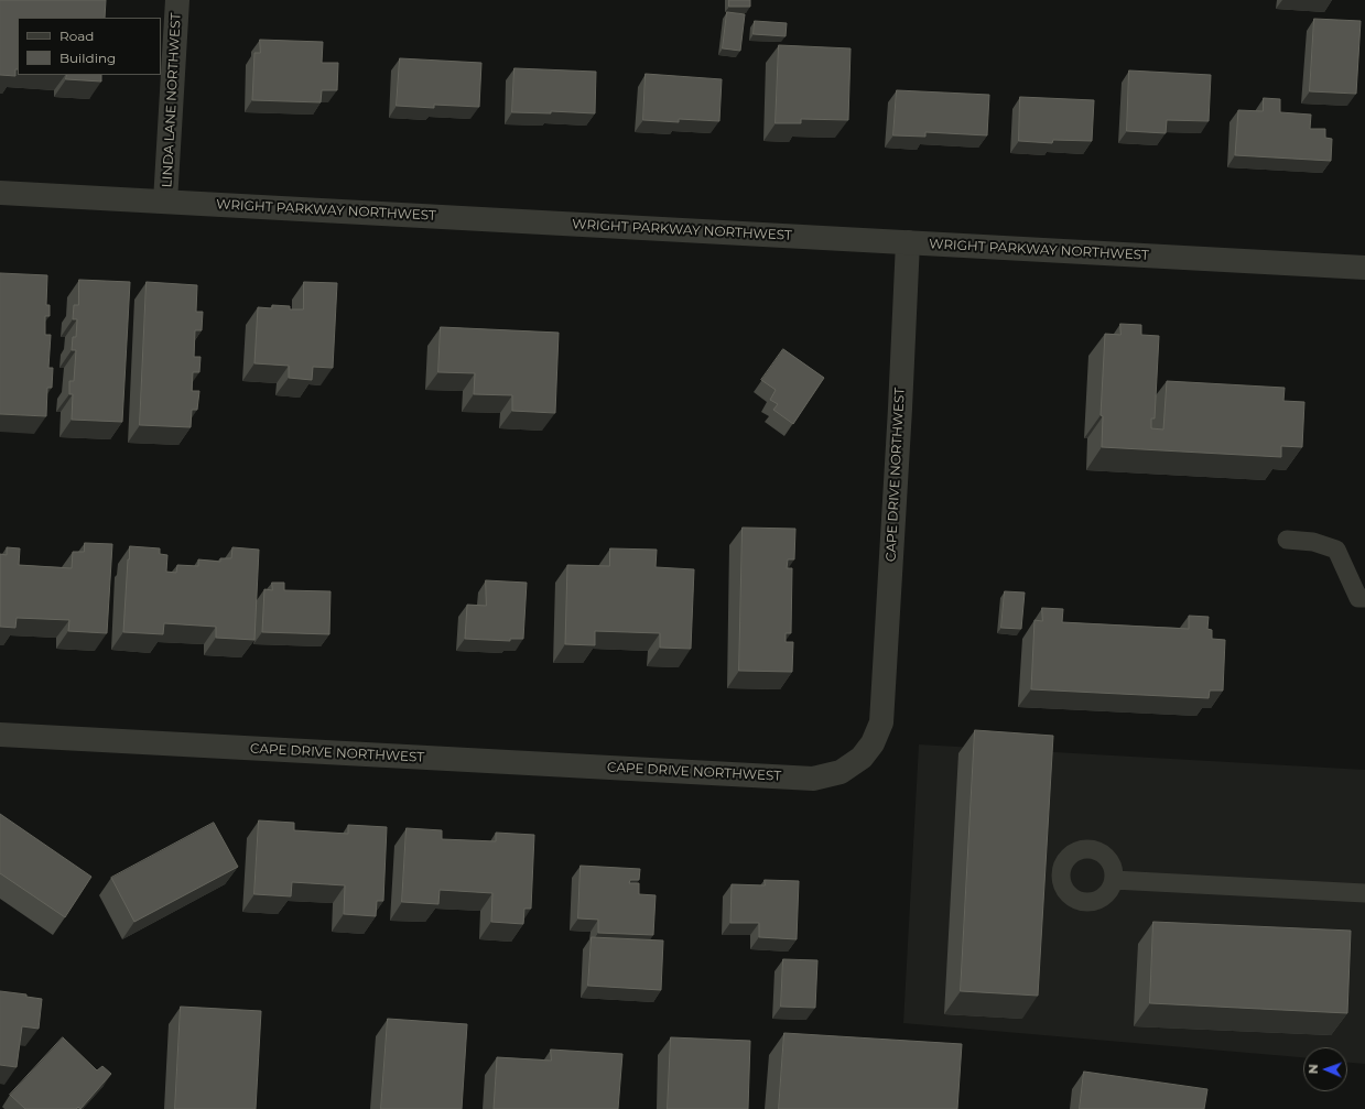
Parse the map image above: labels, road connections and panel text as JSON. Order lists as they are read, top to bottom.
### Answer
{
  "streets": {
    "street": ["LINDA LANE NORTHWEST", "WRIGHT PARKWAY NORTHWEST", "CAPE DRIVE NORTHWEST"]
  },
  "crossings": [
    ["LINDA LANE NORTHWEST", "WRIGHT PARKWAY NORTHWEST"],
    ["WRIGHT PARKWAY NORTHWEST", "CAPE DRIVE NORTHWEST"]
  ],
  "legend": ["Road", "Building"],
  "north": "left"
}
